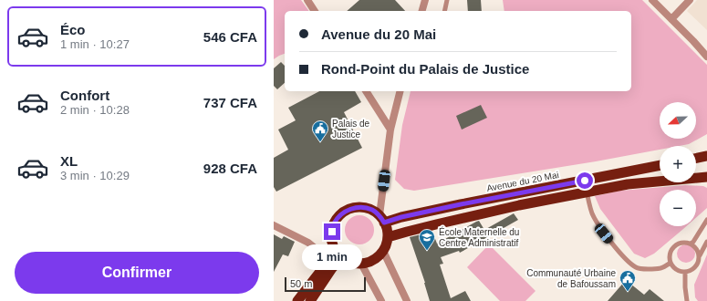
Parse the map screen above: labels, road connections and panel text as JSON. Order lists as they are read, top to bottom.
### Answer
{
  "streets": {
    "highway": ["Avenue du 20 Mai"]
  },
  "places": {
    "public building": ["Palais de Justice", "Communauté Urbaine de Bafoussam"],
    "school or university": ["École Maternelle du Centre Administratif"]
  },
  "scale_bar": "50 m",
  "north": "left",
  "page": {
    "list": [
      {
        "name": "Éco",
        "note": "1 min · 10:27",
        "value": "546 CFA"
      },
      {
        "name": "Confort",
        "note": "2 min · 10:28",
        "value": "737 CFA"
      },
      {
        "name": "XL",
        "note": "3 min · 10:29",
        "value": "928 CFA"
      }
    ],
    "banner": ["Avenue du 20 Mai", "Rond-Point du Palais de Justice"],
    "map_buttons": ["+", "−"],
    "buttons": "Confirmer",
    "bubble": "1 min",
    "scale": "50 m"
  }
}
